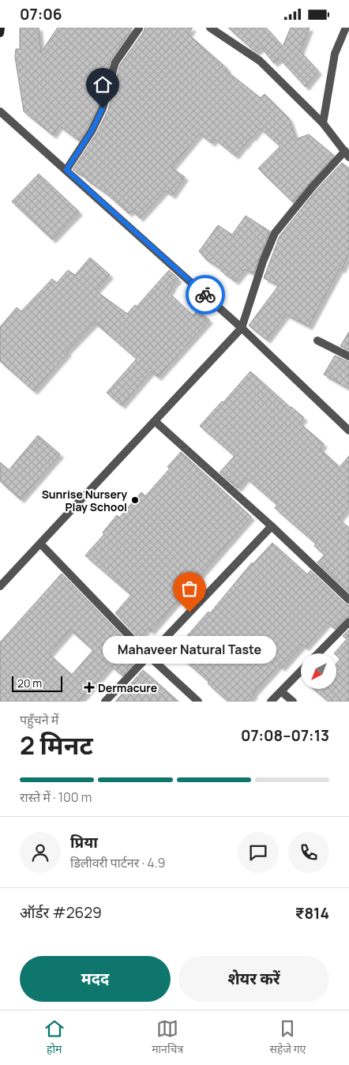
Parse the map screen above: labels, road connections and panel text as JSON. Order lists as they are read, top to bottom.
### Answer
{
  "places": {
    "other": ["Sunrise Nursery Play School", "Mahaveer Natural Taste"],
    "health": ["Dermacure"]
  },
  "scale_bar": "20 m",
  "north": "bottom left",
  "page": {
    "status": "07:06",
    "bubble": "Mahaveer Natural Taste",
    "scale": "20 m",
    "heading": ["2 मिनट", "पहुँचने में", "07:08–07:13"],
    "panel": [
      "प्रिया",
      "डिलीवरी पार्टनर · 4.9",
      "ऑर्डर #2629",
      "₹814"
    ],
    "bar": "रास्ते में · 100 m",
    "buttons": ["मदद", "शेयर करें"],
    "tabs": ["होम", "मानचित्र", "सहेजे गए"]
  }
}
